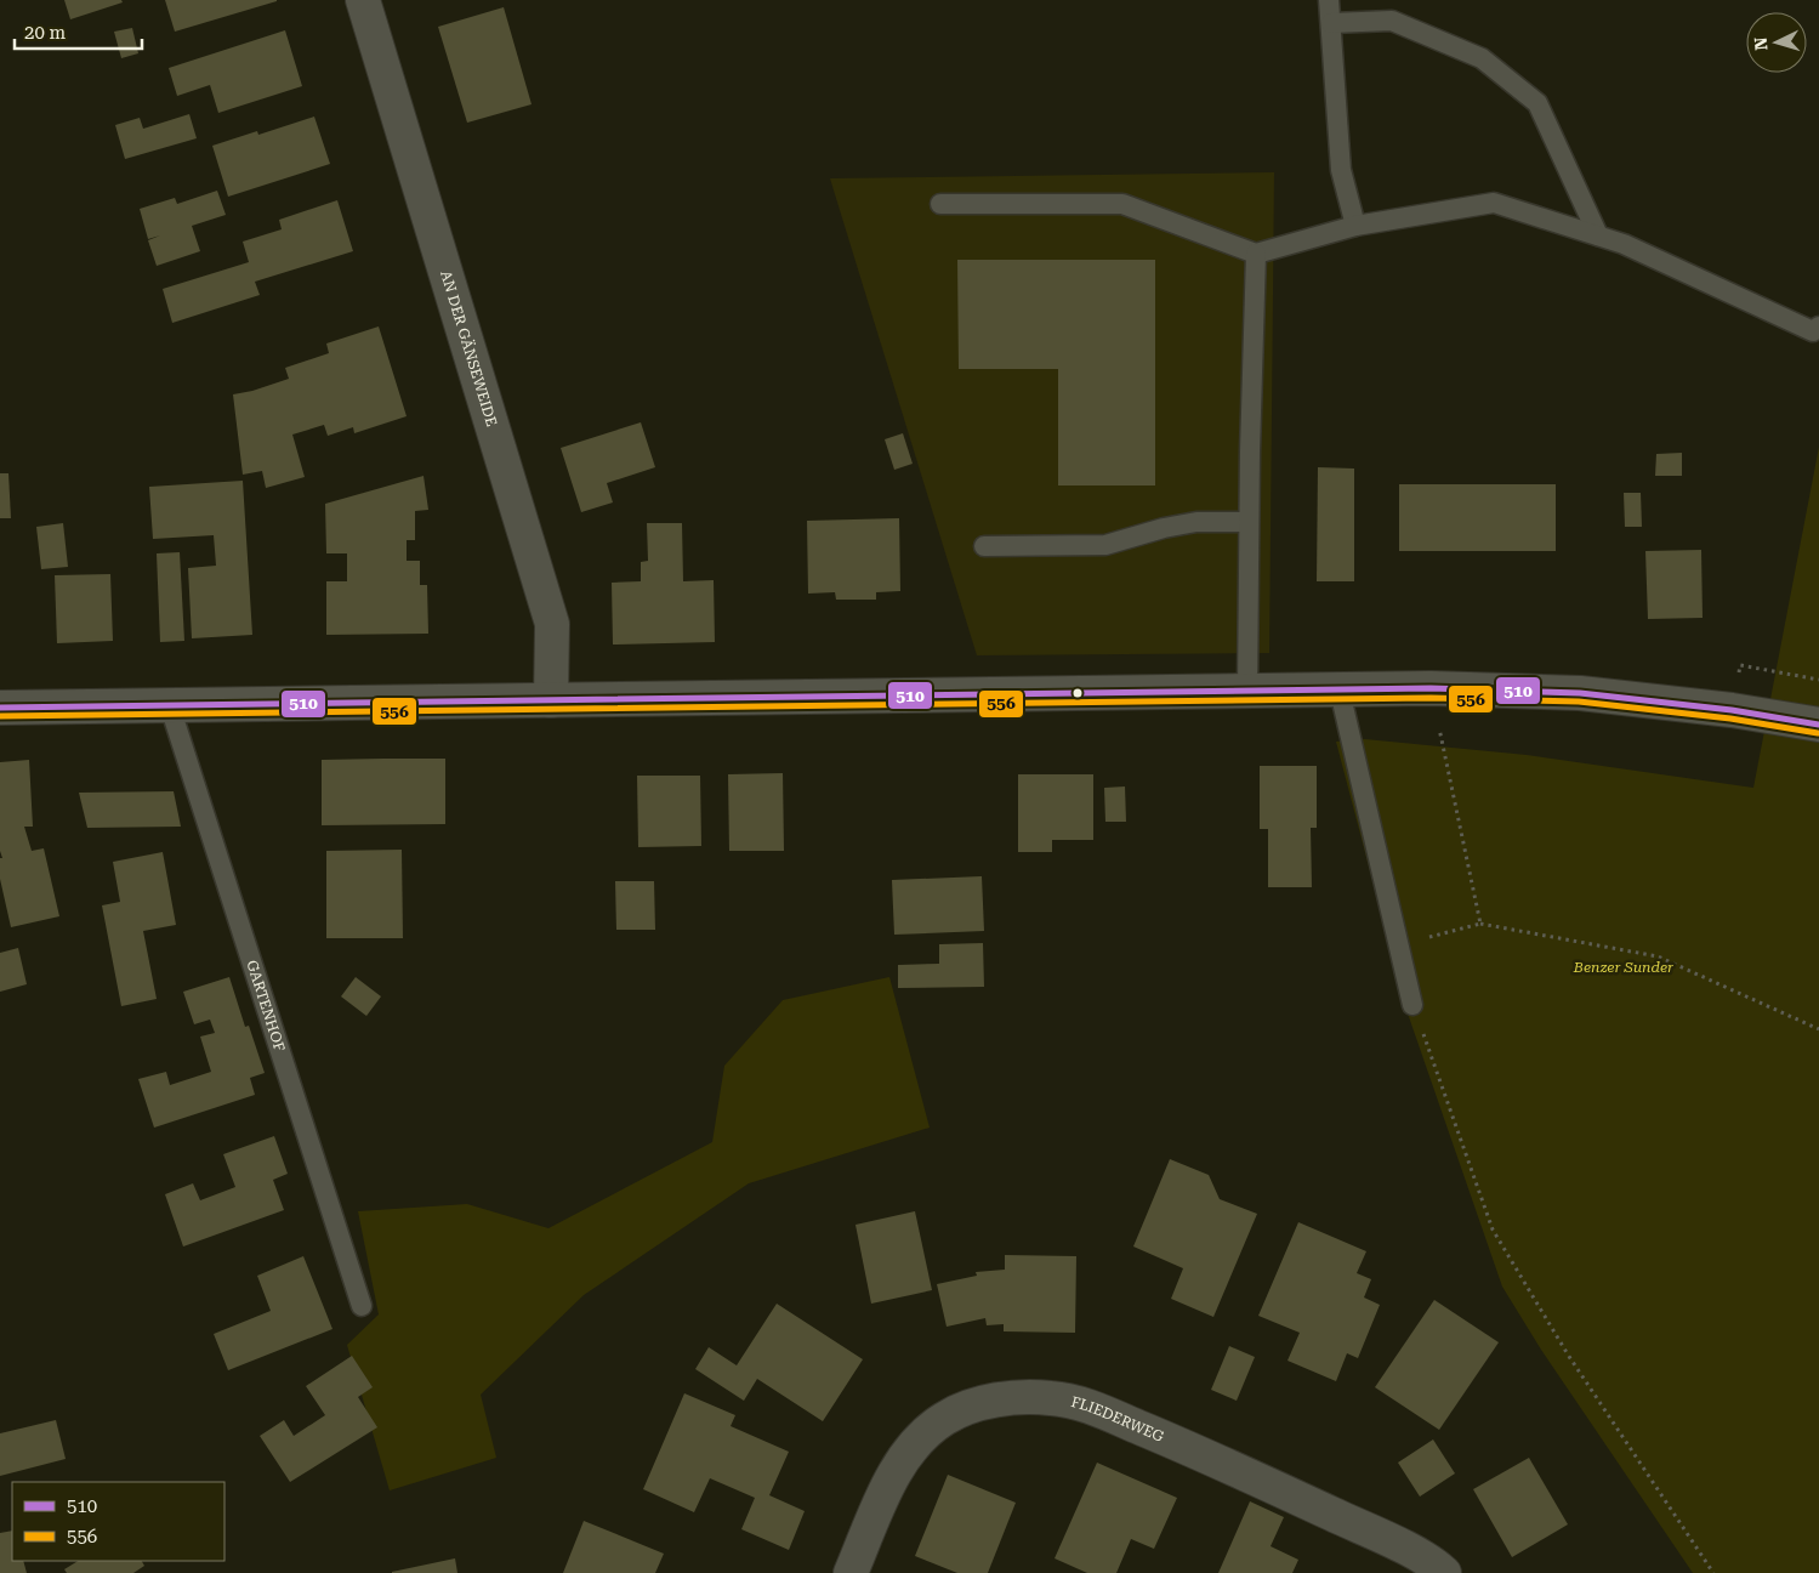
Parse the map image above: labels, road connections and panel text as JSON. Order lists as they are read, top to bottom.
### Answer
{
  "streets": {
    "street": ["AN DER GÄNSEWEIDE", "FLIEDERWEG"],
    "lane": ["GARTENHOF"]
  },
  "parks": ["Benzer Sunder"],
  "lines": ["transit line 510", "transit line 556"],
  "legend": ["510", "556"],
  "scale_bar": "20 m",
  "north": "left"
}
